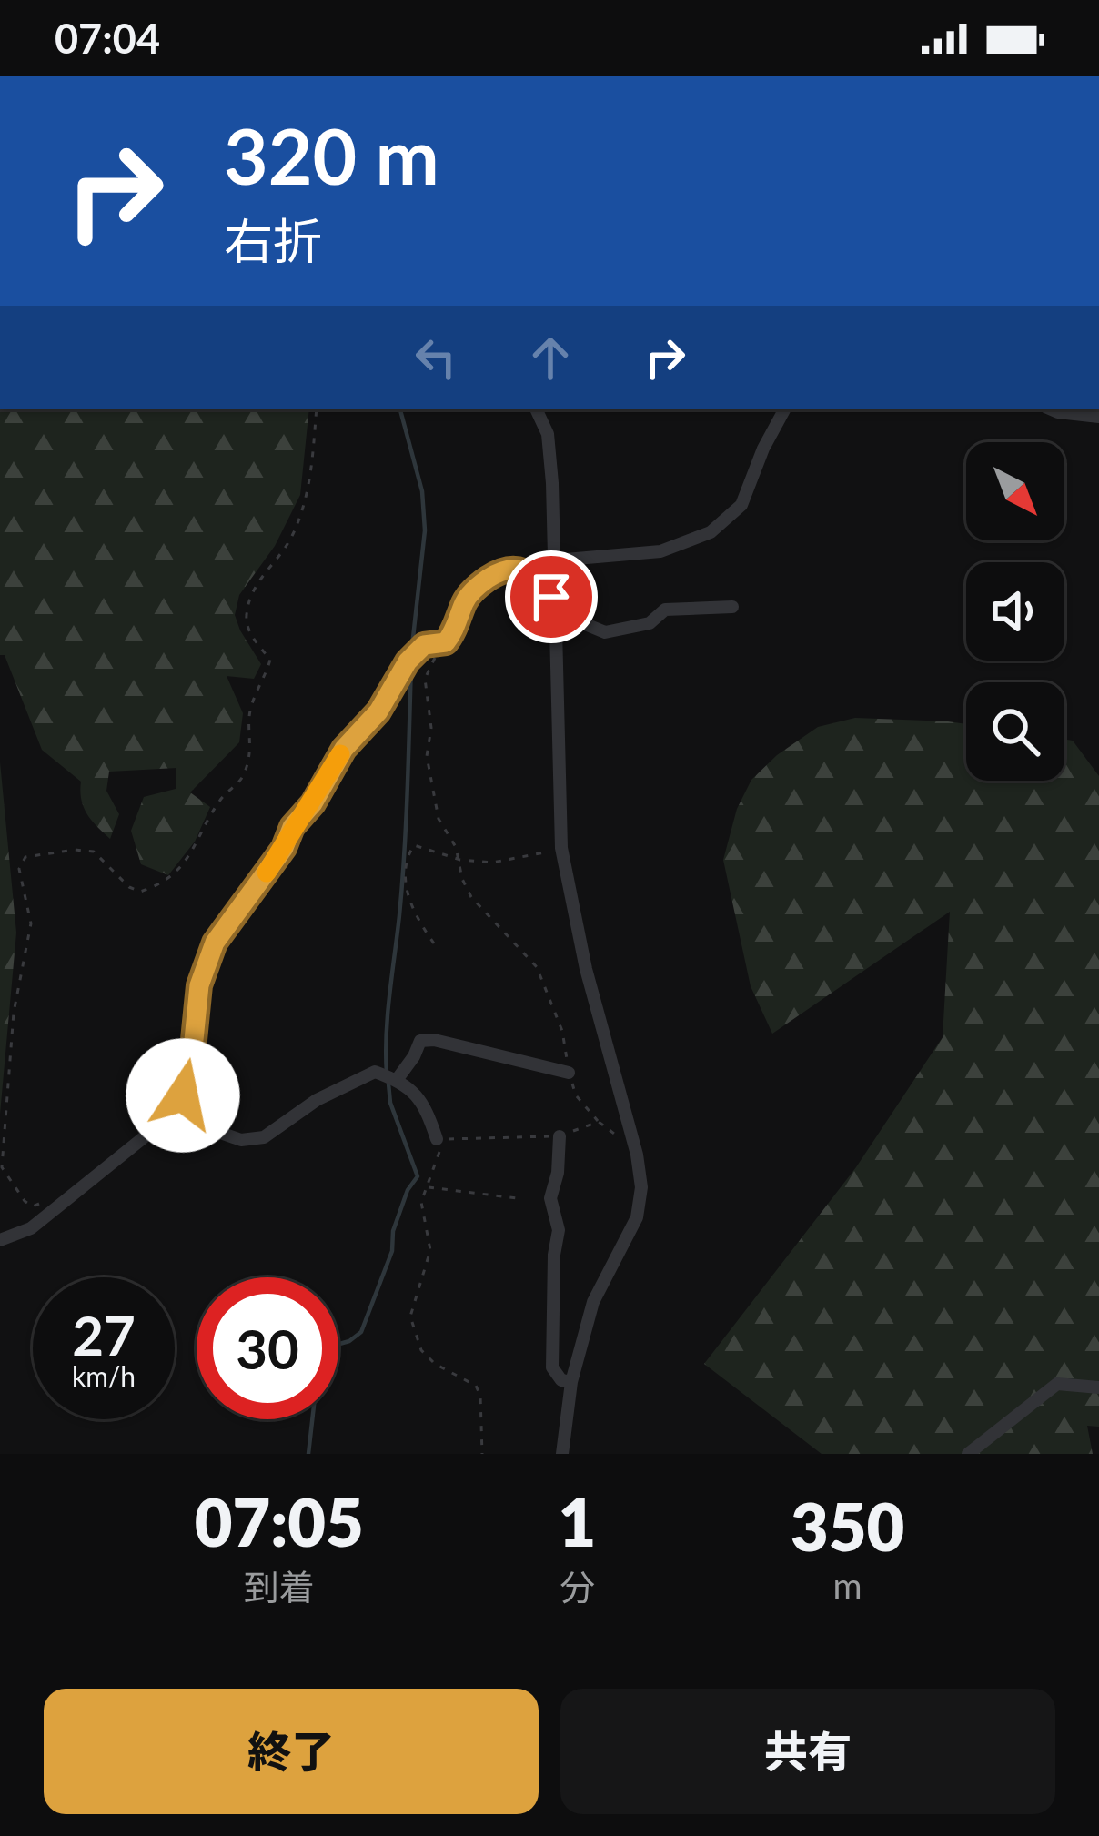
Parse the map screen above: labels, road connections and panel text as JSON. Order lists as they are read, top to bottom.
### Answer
{
  "north": "bottom right",
  "page": {
    "status": "07:04",
    "turn": ["320 m", "右折"],
    "speed": "27 km/h",
    "limit": "30",
    "eta": [
      "07:05",
      "到着",
      "1",
      "分",
      "350",
      "m"
    ],
    "buttons": ["終了", "共有"]
  }
}
